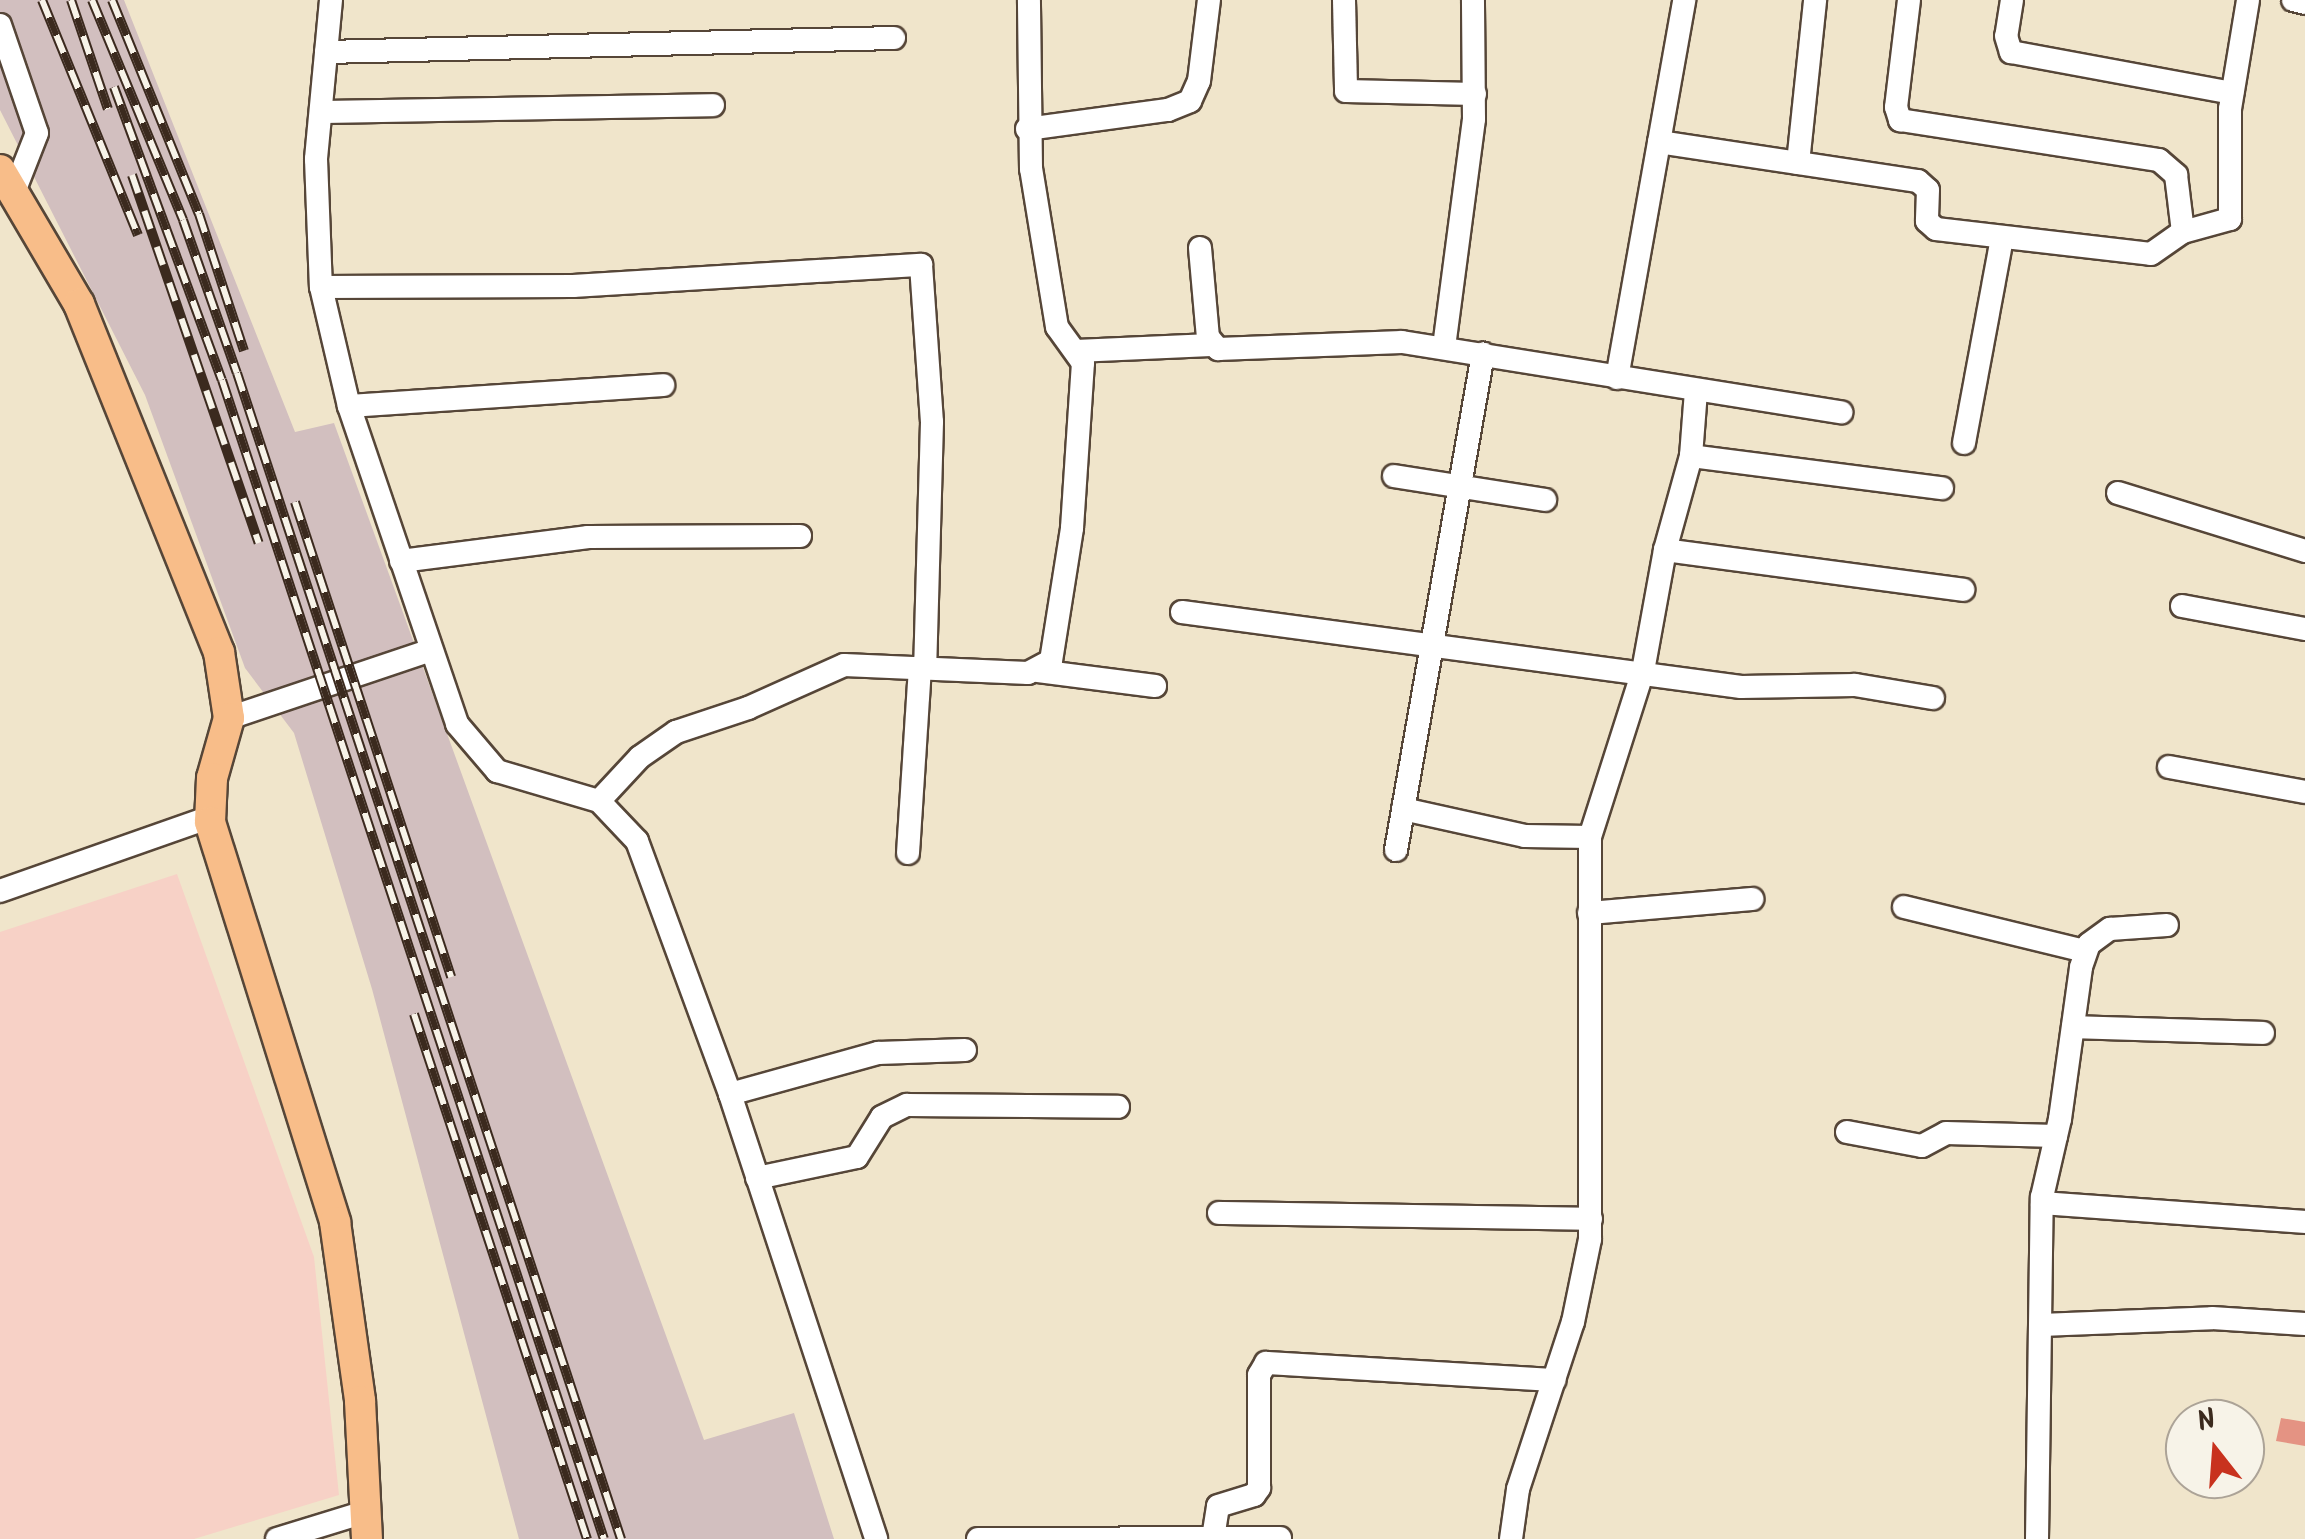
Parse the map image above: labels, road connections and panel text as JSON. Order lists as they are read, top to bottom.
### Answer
{
  "north": "top"
}
